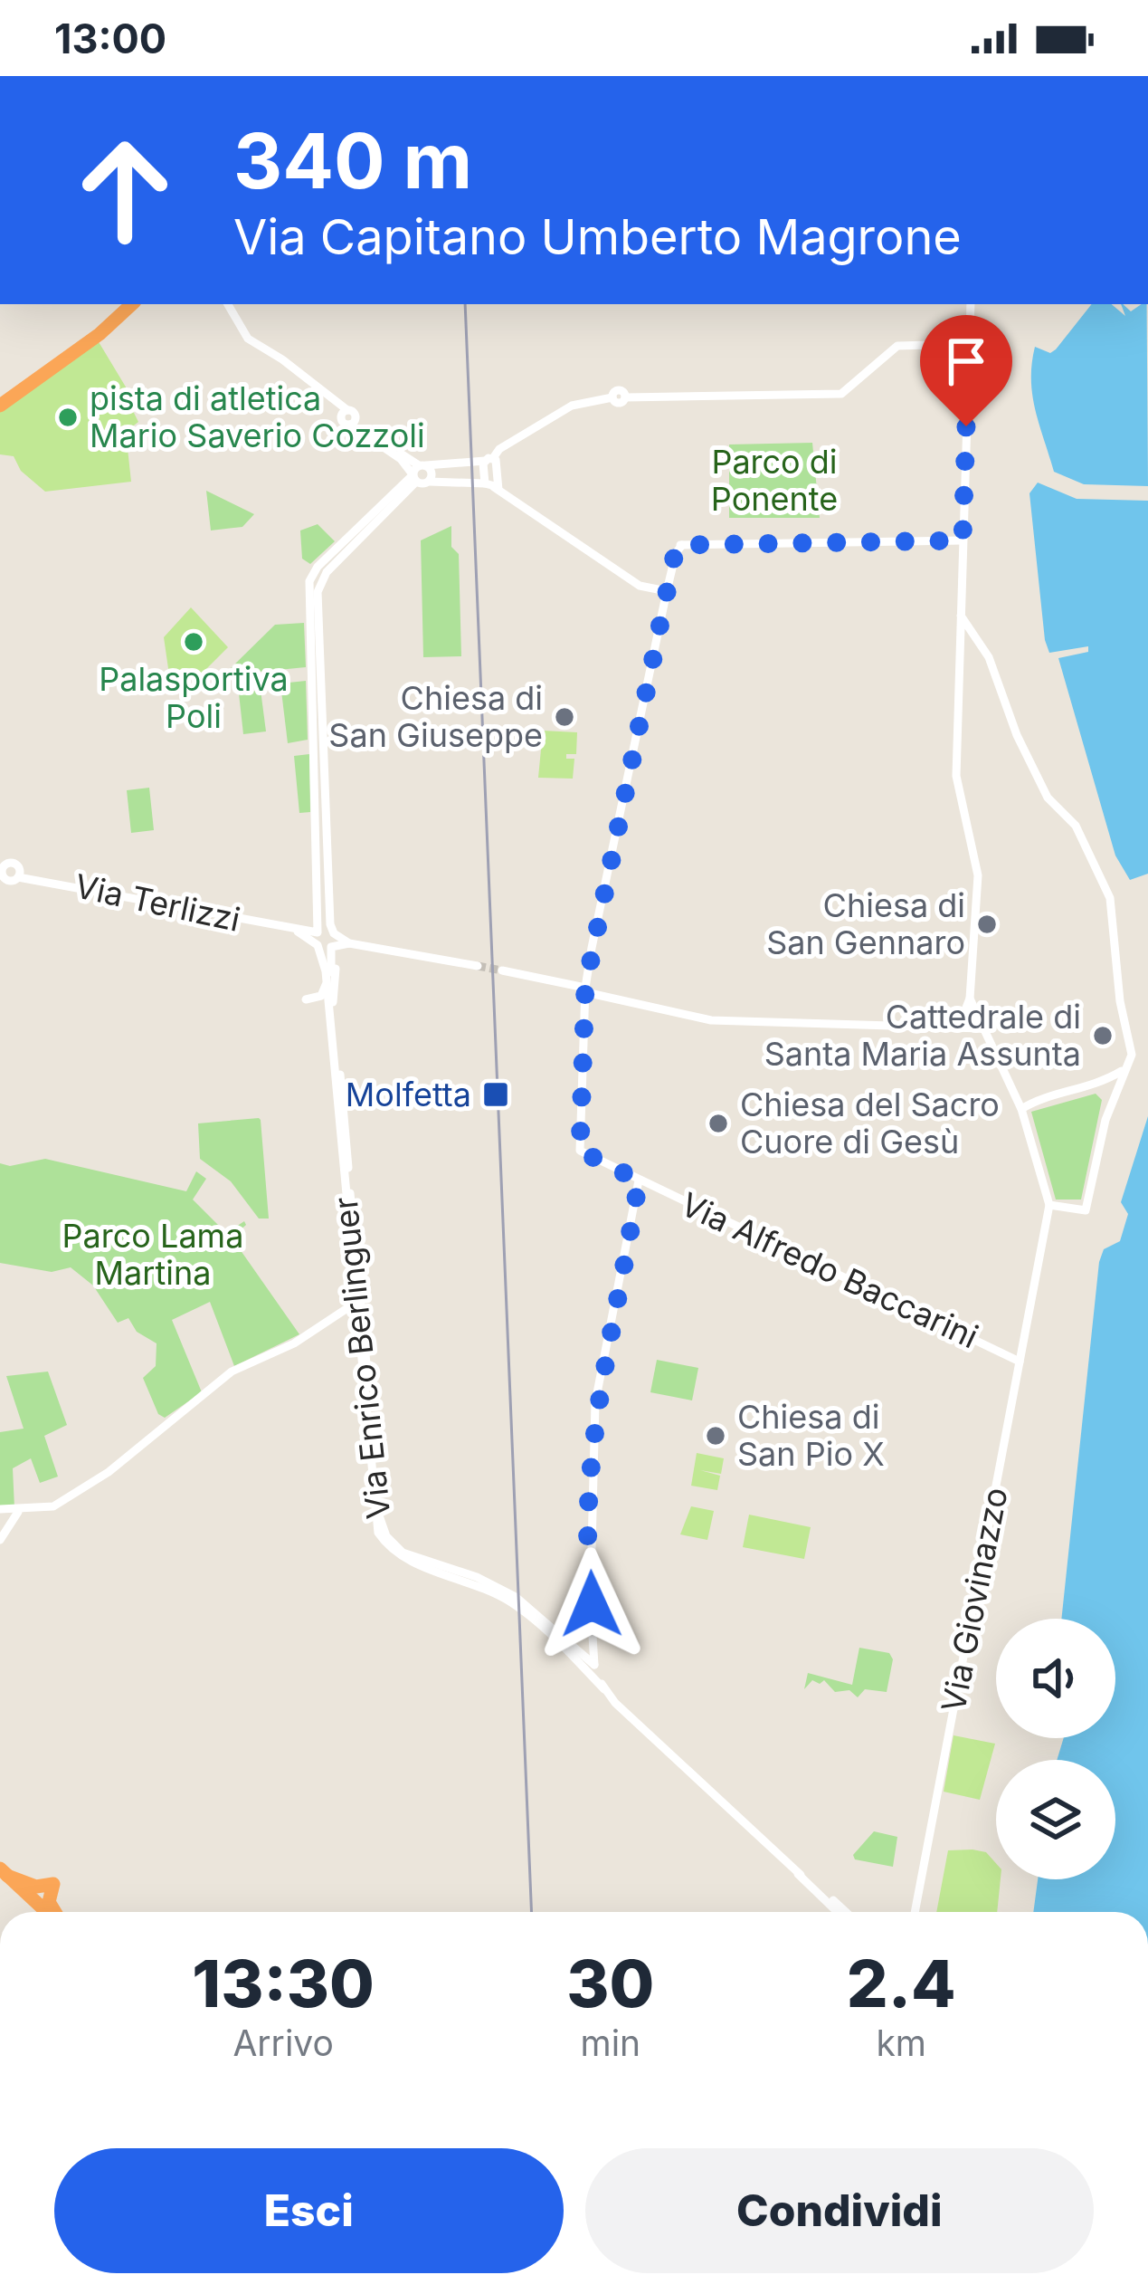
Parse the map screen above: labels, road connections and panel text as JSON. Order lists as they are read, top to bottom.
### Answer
{
  "streets": {
    "street": [
      "Via Terlizzi",
      "Via Alfredo Baccarini",
      "Via Enrico Berlinguer",
      "Via Giovinazzo"
    ]
  },
  "crossings": [
    ["Via Terlizzi", "Via Enrico Berlinguer"],
    ["Via Alfredo Baccarini", "Via Giovinazzo"]
  ],
  "parks": ["Parco di Ponente", "Parco Lama Martina"],
  "places": {
    "other": [
      "pista di atletica Mario Saverio Cozzoli",
      "Palasportiva Poli",
      "Chiesa di San Giuseppe",
      "Chiesa di San Gennaro",
      "Cattedrale di Santa Maria Assunta",
      "Chiesa del Sacro Cuore di Gesù",
      "Chiesa di San Pio X"
    ],
    "transit": ["Molfetta"]
  },
  "page": {
    "status": "13:00",
    "turn": ["340 m", "Via Capitano Umberto Magrone"],
    "eta": [
      "13:30",
      "Arrivo",
      "30",
      "min",
      "2.4",
      "km"
    ],
    "buttons": ["Esci", "Condividi"]
  }
}
